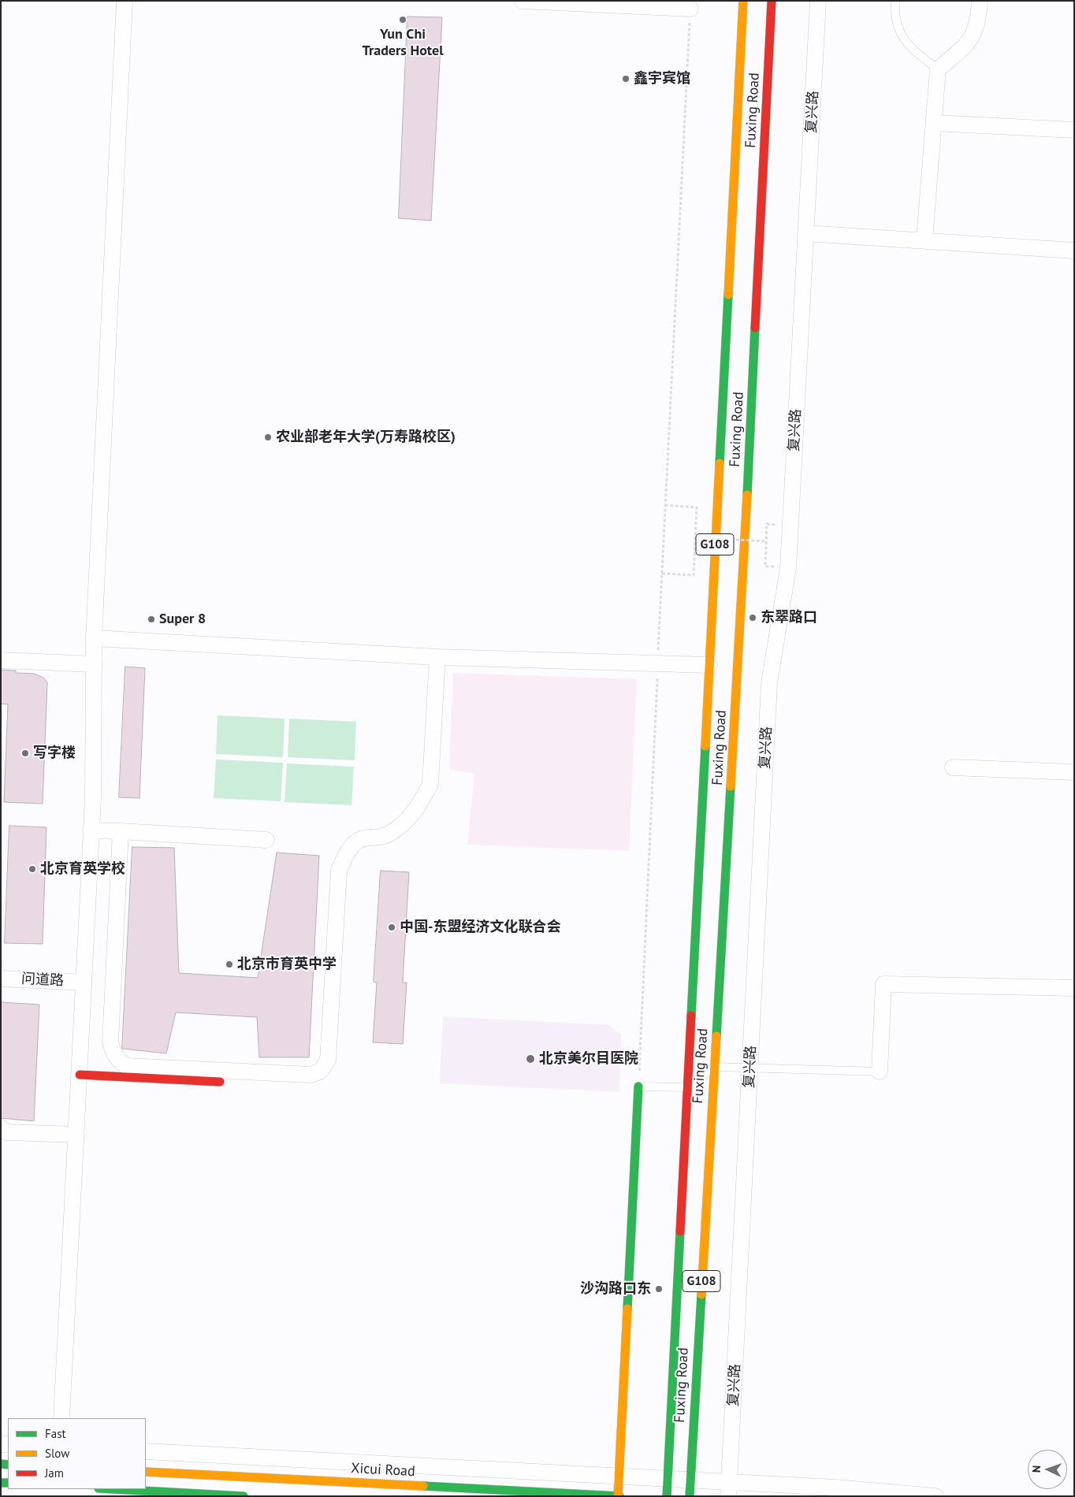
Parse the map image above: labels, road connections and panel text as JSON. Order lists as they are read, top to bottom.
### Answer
{
  "streets": {
    "main road": ["Fuxing Road", "G108", "Xicui Road"],
    "street": ["复兴路", "问道路"]
  },
  "places": [
    "Yun Chi Traders Hotel",
    "鑫宇宾馆",
    "农业部老年大学(万寿路校区)",
    "东翠路口",
    "Super 8",
    "写字楼",
    "北京育英学校",
    "中国-东盟经济文化联合会",
    "北京市育英中学",
    "北京美尔目医院",
    "沙沟路口东"
  ],
  "legend": ["Fast", "Slow", "Jam"],
  "north": "left"
}
